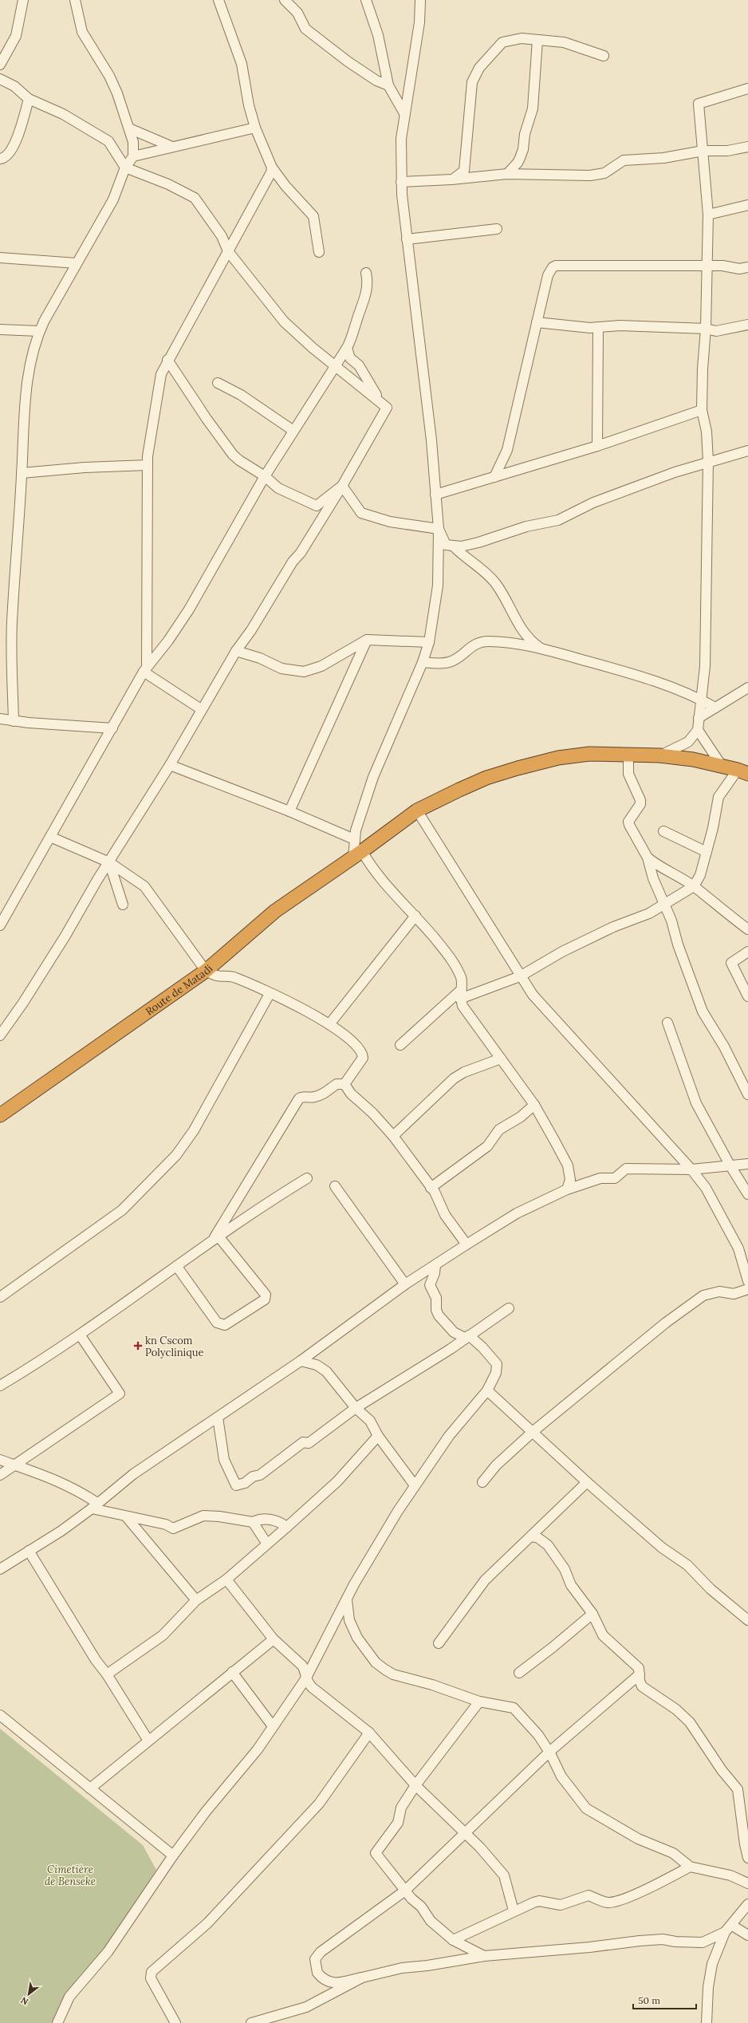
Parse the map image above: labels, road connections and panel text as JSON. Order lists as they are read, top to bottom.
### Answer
{
  "streets": {
    "highway": ["Route de Matadi"]
  },
  "parks": ["Cimetière de Benseke"],
  "places": {
    "health": ["kn Cscom Polyclinique"]
  },
  "scale_bar": "50 m",
  "north": "bottom left"
}
